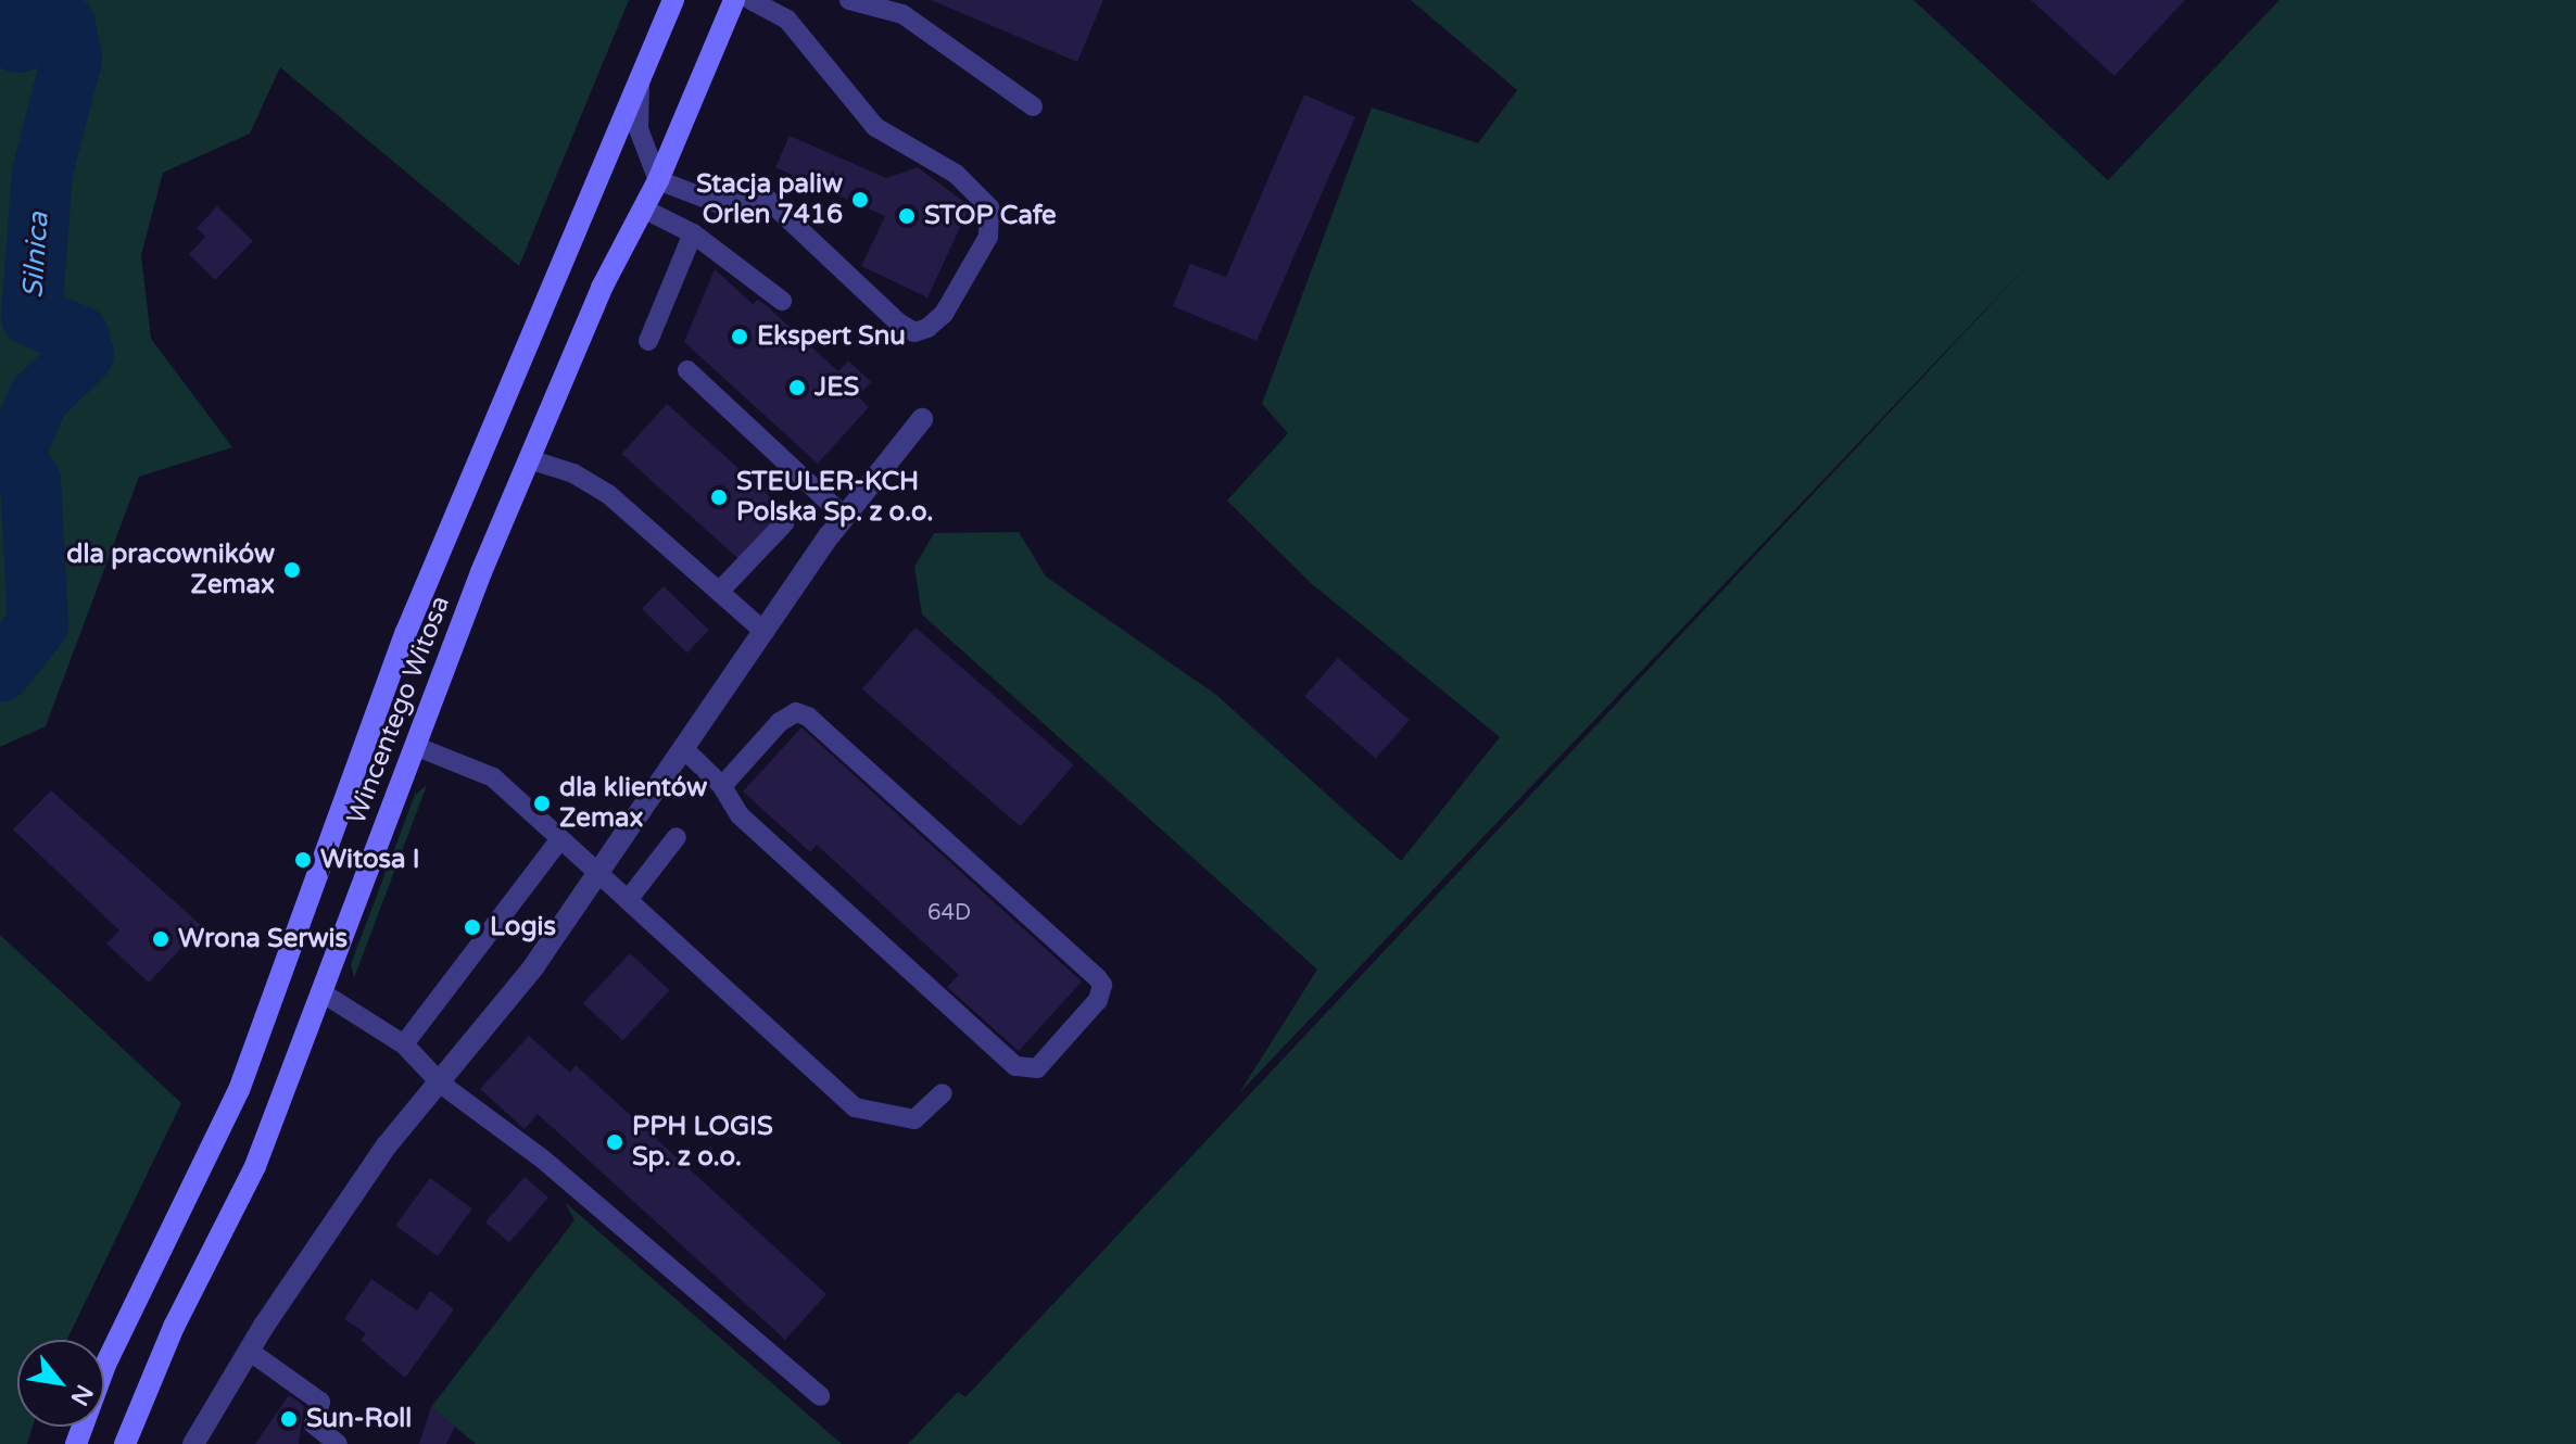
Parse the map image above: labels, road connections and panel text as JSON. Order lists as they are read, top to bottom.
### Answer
{
  "streets": {
    "main road": ["Wincentego Witosa"]
  },
  "water": ["Silnica"],
  "places": [
    "Stacja paliw Orlen 7416",
    "STOP Cafe",
    "Ekspert Snu",
    "JES",
    "STEULER-KCH Polska Sp. z o.o.",
    "dla pracowników Zemax",
    "dla klientów Zemax",
    "Witosa I",
    "Logis",
    "Wrona Serwis",
    "PPH LOGIS Sp. z o.o.",
    "Sun-Roll"
  ],
  "house_numbers": ["64D"],
  "north": "bottom right"
}
